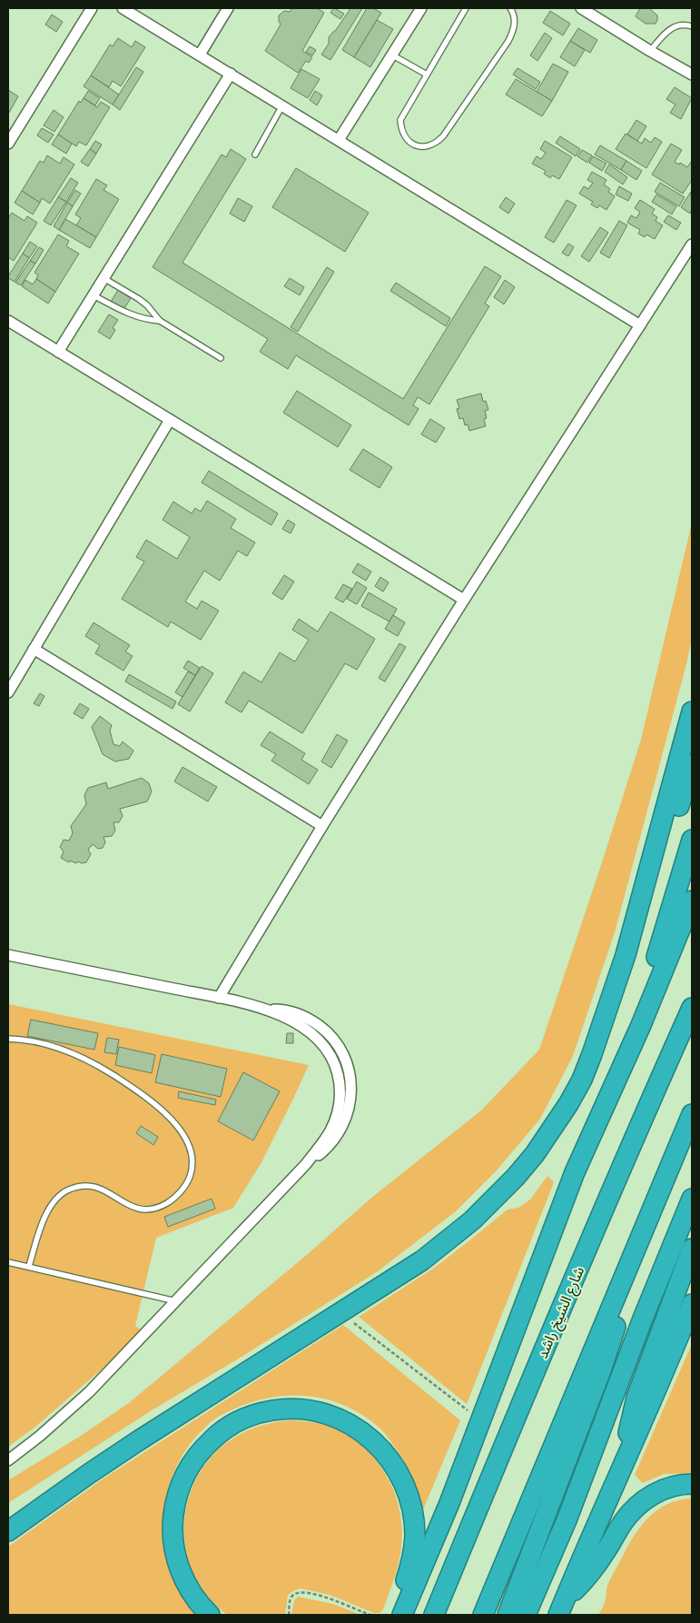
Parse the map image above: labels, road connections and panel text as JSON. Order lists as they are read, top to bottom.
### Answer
{
  "streets": {
    "highway": ["شارع الشيخ راشد"]
  }
}
